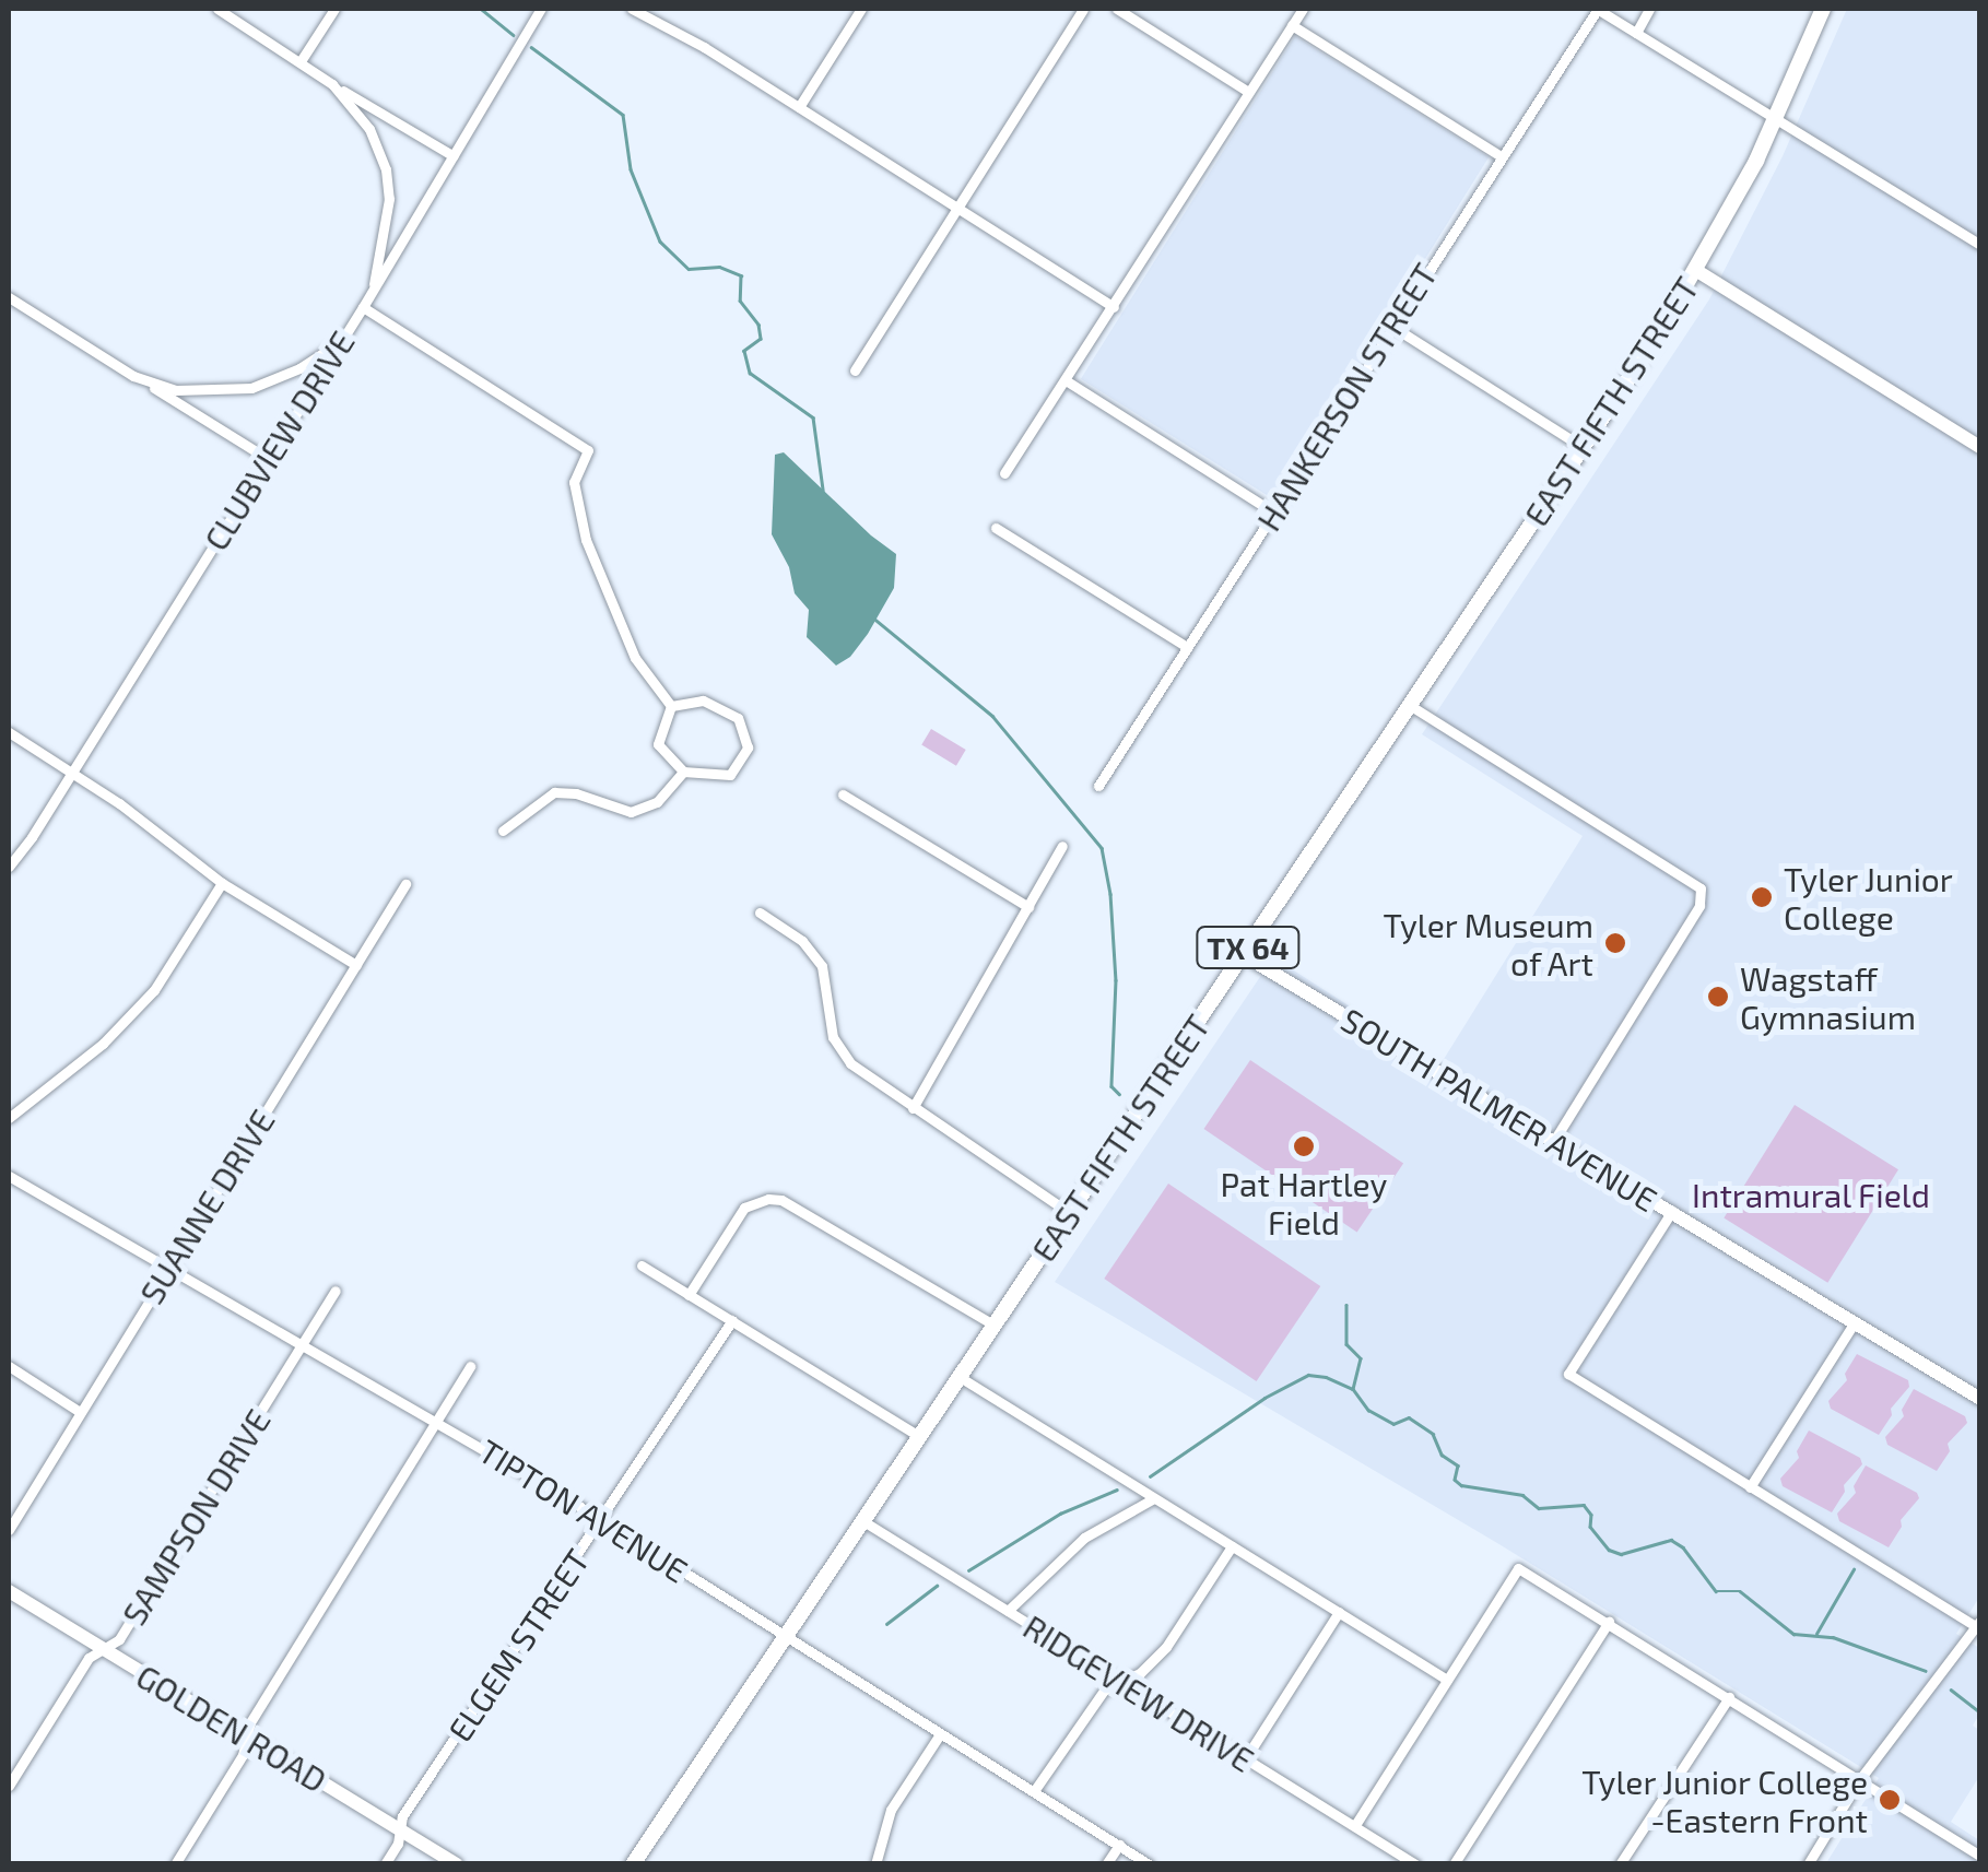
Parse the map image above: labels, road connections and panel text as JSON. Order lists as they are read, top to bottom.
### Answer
{
  "streets": {
    "main road": ["EAST FIFTH STREET", "TX 64"],
    "street": [
      "HANKERSON STREET",
      "CLUBVIEW DRIVE",
      "SOUTH PALMER AVENUE",
      "SUANNE DRIVE",
      "TIPTON AVENUE",
      "SAMPSON DRIVE",
      "ELGEM STREET",
      "RIDGEVIEW DRIVE",
      "GOLDEN ROAD"
    ]
  },
  "crossings": [
    ["EAST FIFTH STREET", "SOUTH PALMER AVENUE"],
    ["EAST FIFTH STREET", "TIPTON AVENUE"],
    ["EAST FIFTH STREET", "RIDGEVIEW DRIVE"],
    ["SUANNE DRIVE", "TIPTON AVENUE"],
    ["TIPTON AVENUE", "SAMPSON DRIVE"],
    ["TIPTON AVENUE", "ELGEM STREET"],
    ["SAMPSON DRIVE", "GOLDEN ROAD"],
    ["ELGEM STREET", "GOLDEN ROAD"]
  ],
  "parks": ["Intramural Field"],
  "places": [
    "Tyler Junior College",
    "Tyler Museum of Art",
    "Wagstaff Gymnasium",
    "Pat Hartley Field",
    "Tyler Junior College -Eastern Front"
  ]
}
